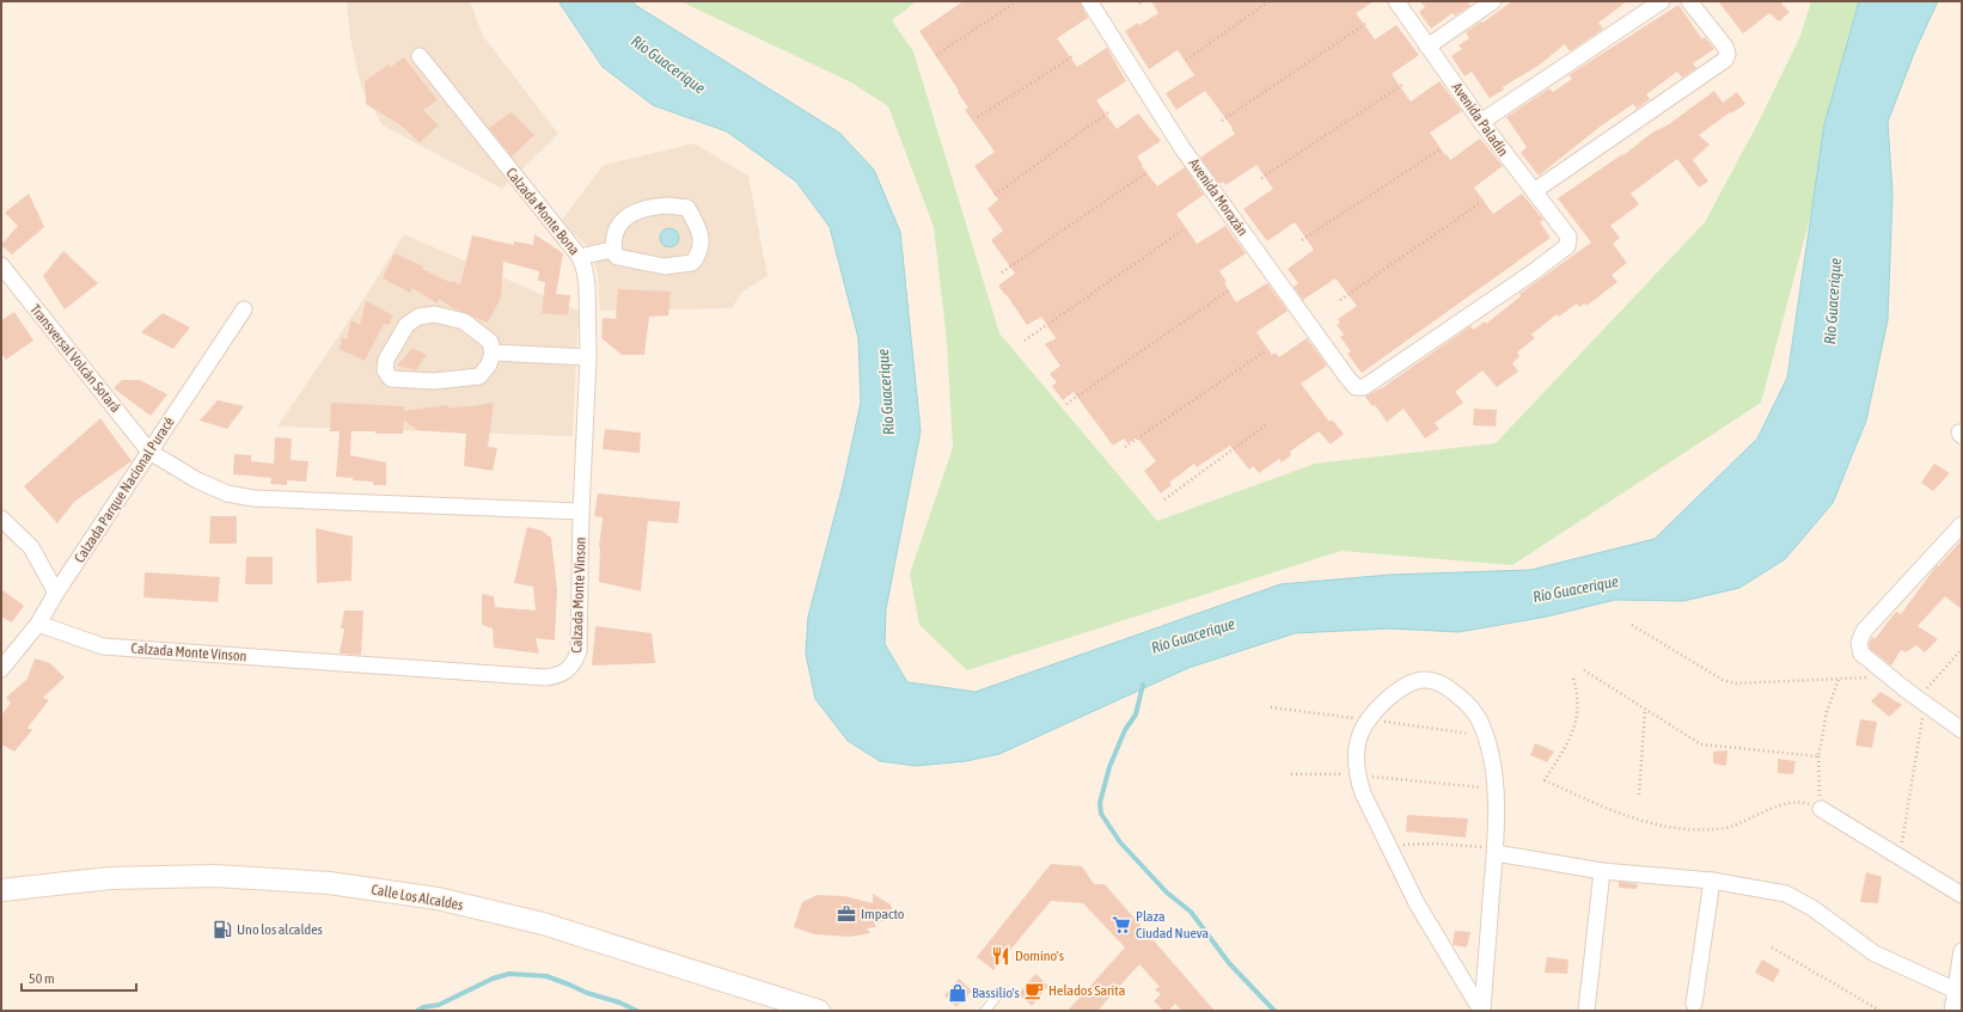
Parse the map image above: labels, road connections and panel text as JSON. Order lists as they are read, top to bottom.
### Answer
{
  "streets": {
    "main road": ["Calle Los Alcaldes"],
    "street": [
      "Avenida Paladín",
      "Avenida Morazán",
      "Calzada Monte Bona",
      "Transversal Volcán Sotará",
      "Calzada Parque Nacional Puracé",
      "Calzada Monte Vinson"
    ]
  },
  "crossings": [
    ["Avenida Paladín", "Avenida Morazán"],
    ["Calzada Monte Bona", "Calzada Monte Vinson"],
    ["Transversal Volcán Sotará", "Calzada Parque Nacional Puracé"],
    ["Calzada Parque Nacional Puracé", "Calzada Monte Vinson"]
  ],
  "water": ["Río Guacerique"],
  "places": {
    "office": ["Impacto"],
    "supermarket": ["Plaza Ciudad Nueva"],
    "fuel station": ["Uno los alcaldes"],
    "restaurant": ["Domino's"],
    "cafe": ["Helados Sarita"],
    "shop": ["Bassilio's"]
  },
  "scale_bar": "50 m"
}
